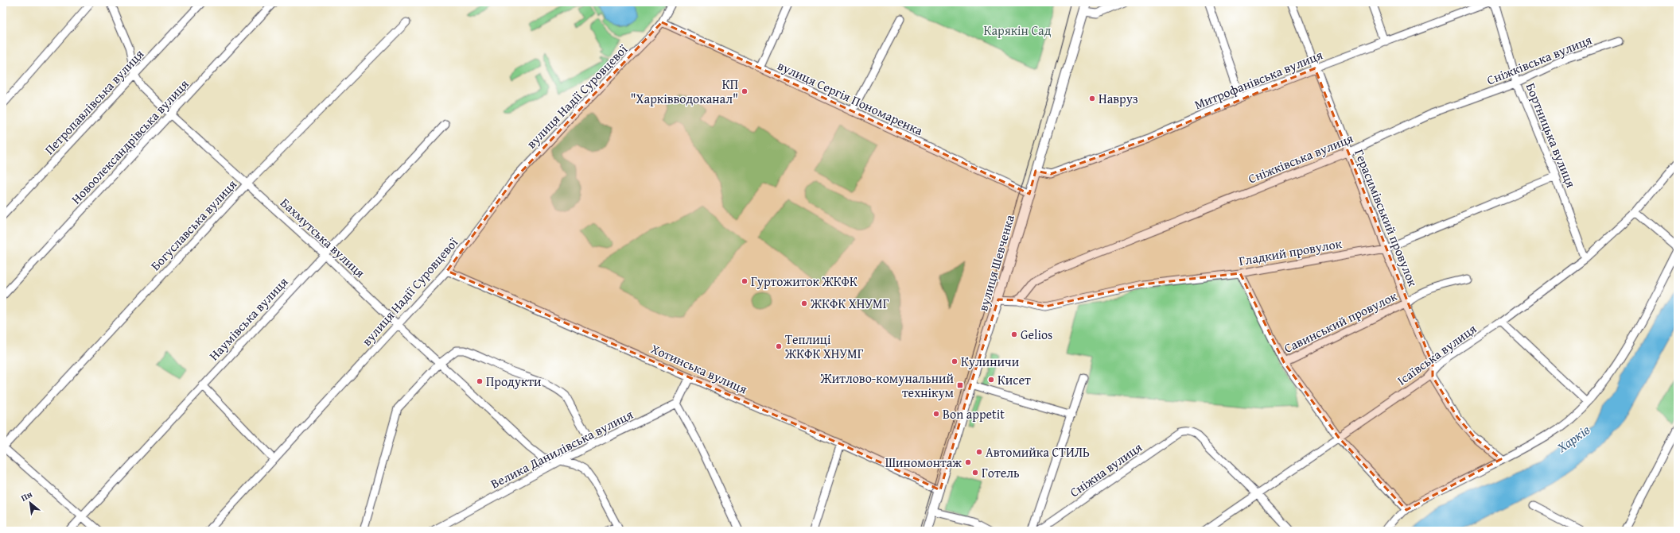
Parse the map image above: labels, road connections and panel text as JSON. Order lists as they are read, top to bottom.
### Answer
{
  "streets": {
    "main road": ["вулиця Шевченка"],
    "street": [
      "Сніжківська вулиця",
      "Митрофанівська вулиця",
      "вулиця Надії Суровцевої",
      "вулиця Сергія Пономаренка",
      "Петропавлівська вулиця",
      "Бортницька вулиця",
      "Новоолександрівська вулиця",
      "Герасимівський провулок",
      "Богуславська вулиця",
      "Бахмутська вулиця",
      "Гладкий провулок",
      "Наумівська вулиця",
      "Савинський провулок",
      "Ісаївська вулиця",
      "Хотинська вулиця",
      "Велика Данилівська вулиця",
      "Сніжна вулиця"
    ]
  },
  "crossings": [
    ["Сніжківська вулиця", "Бортницька вулиця"],
    ["Сніжківська вулиця", "Герасимівський провулок"],
    ["Сніжківська вулиця", "Гладкий провулок"],
    ["Митрофанівська вулиця", "Герасимівський провулок"],
    ["Митрофанівська вулиця", "вулиця Шевченка"],
    ["вулиця Надії Суровцевої", "вулиця Сергія Пономаренка"],
    ["вулиця Надії Суровцевої", "Бахмутська вулиця"],
    ["вулиця Надії Суровцевої", "Хотинська вулиця"],
    ["вулиця Сергія Пономаренка", "вулиця Шевченка"],
    ["Петропавлівська вулиця", "Бахмутська вулиця"],
    ["Бортницька вулиця", "Гладкий провулок"],
    ["Бортницька вулиця", "Ісаївська вулиця"],
    ["Новоолександрівська вулиця", "Бахмутська вулиця"],
    ["Герасимівський провулок", "Гладкий провулок"],
    ["Герасимівський провулок", "Савинський провулок"],
    ["Герасимівський провулок", "Ісаївська вулиця"],
    ["Богуславська вулиця", "Бахмутська вулиця"],
    ["Бахмутська вулиця", "Наумівська вулиця"],
    ["Бахмутська вулиця", "Велика Данилівська вулиця"],
    ["вулиця Шевченка", "Хотинська вулиця"],
    ["Ісаївська вулиця", "Сніжна вулиця"]
  ],
  "water": ["Харків"],
  "parks": ["Карякін Сад"],
  "places": {
    "other": [
      "КП \"Харківводоканал\"",
      "Навруз",
      "Гуртожиток ЖКФК",
      "ЖКФК ХНУМГ",
      "Gelios",
      "Теплиці ЖКФК ХНУМГ",
      "Кулиничи",
      "Кисет",
      "Продукти",
      "Bon appetit",
      "Автомийка СТИЛЬ",
      "Шиномонтаж",
      "Готель"
    ],
    "transit": ["Житлово-комунальний технікум"]
  },
  "north": "top left"
}
